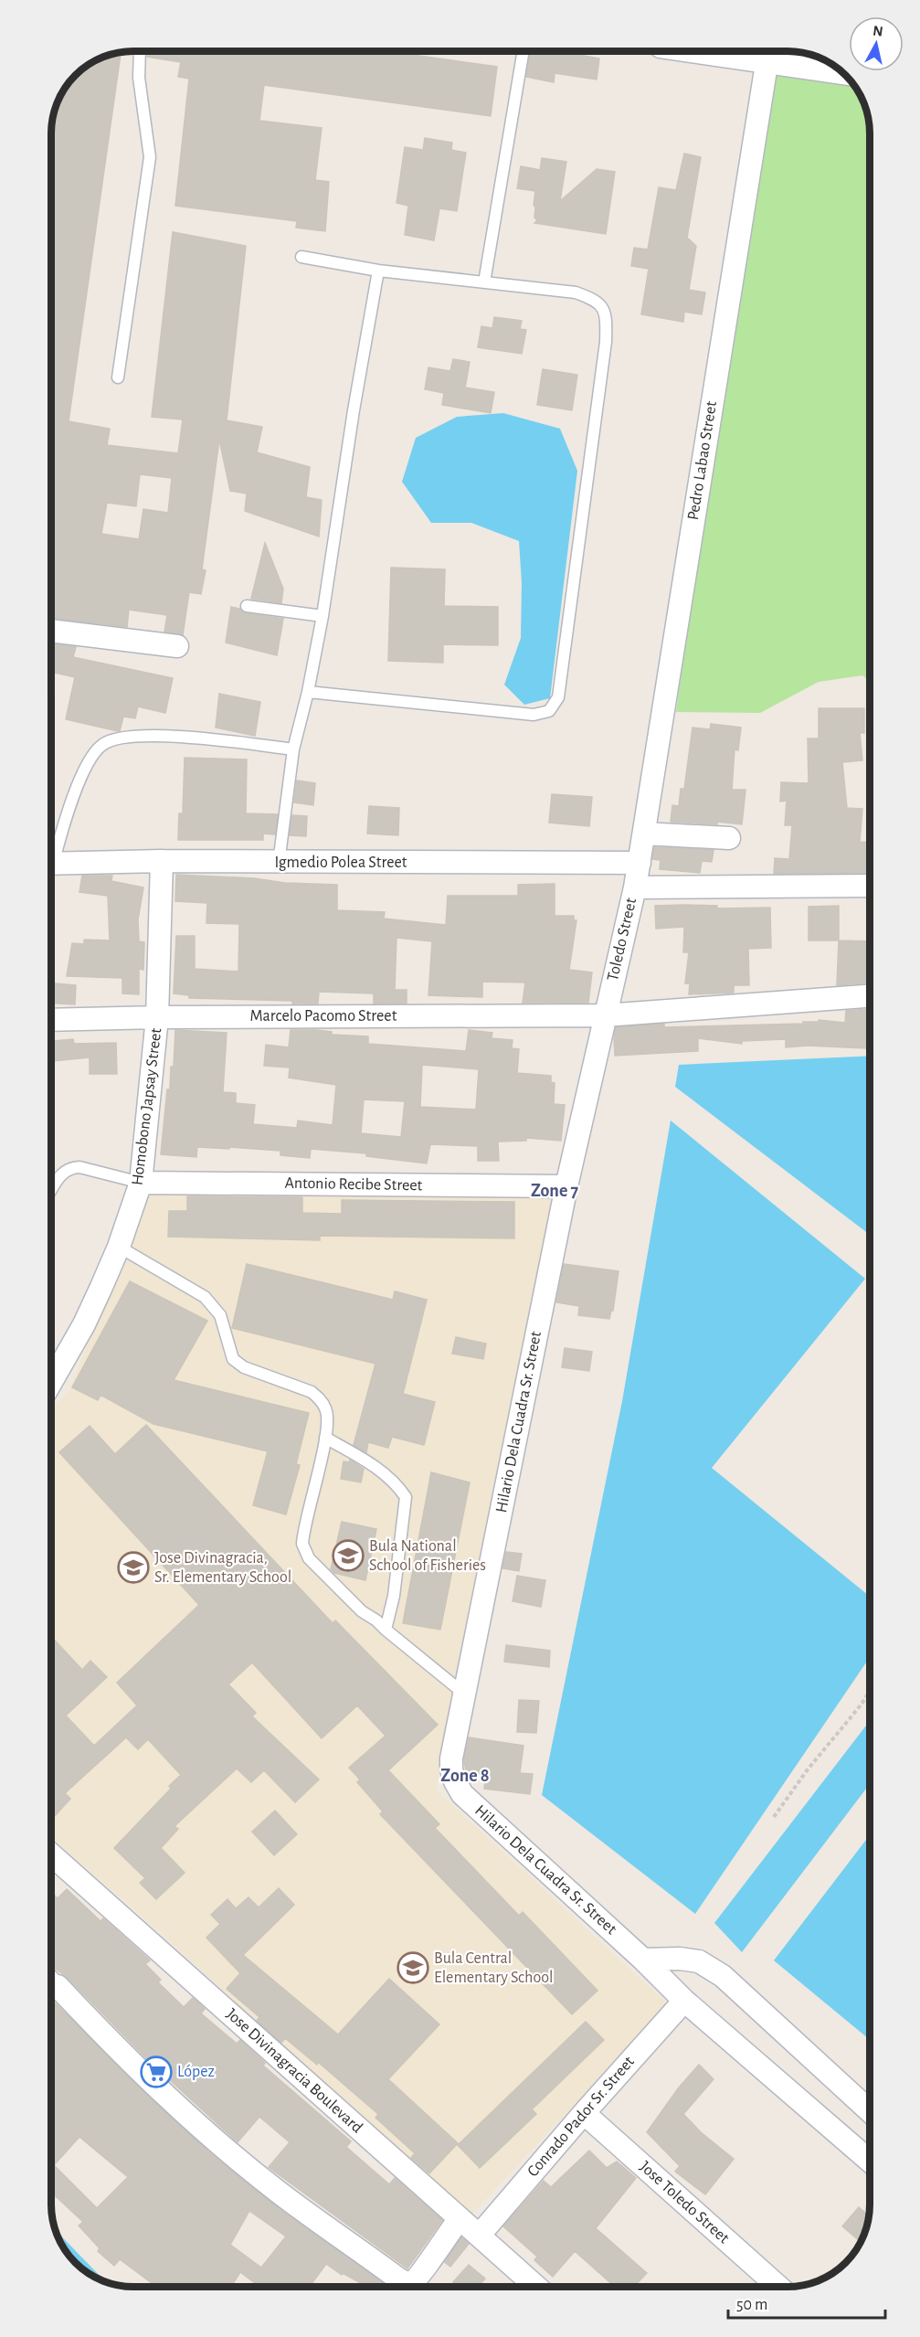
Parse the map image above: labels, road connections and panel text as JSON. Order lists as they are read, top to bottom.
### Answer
{
  "streets": {
    "street": [
      "Pedro Labao Street",
      "Igmedio Polea Street",
      "Toledo Street",
      "Marcelo Pacomo Street",
      "Homobono Japsay Street",
      "Antonio Recibe Street",
      "Hilario Dela Cuadra Sr. Street",
      "Jose Divinagracia Boulevard",
      "Conrado Pador Sr. Street",
      "Jose Toledo Street"
    ]
  },
  "crossings": [
    ["Pedro Labao Street", "Igmedio Polea Street"],
    ["Pedro Labao Street", "Toledo Street"],
    ["Igmedio Polea Street", "Toledo Street"],
    ["Igmedio Polea Street", "Homobono Japsay Street"],
    ["Toledo Street", "Marcelo Pacomo Street"],
    ["Toledo Street", "Hilario Dela Cuadra Sr. Street"],
    ["Marcelo Pacomo Street", "Homobono Japsay Street"],
    ["Marcelo Pacomo Street", "Hilario Dela Cuadra Sr. Street"],
    ["Homobono Japsay Street", "Antonio Recibe Street"],
    ["Antonio Recibe Street", "Hilario Dela Cuadra Sr. Street"],
    ["Hilario Dela Cuadra Sr. Street", "Conrado Pador Sr. Street"],
    ["Jose Divinagracia Boulevard", "Conrado Pador Sr. Street"],
    ["Conrado Pador Sr. Street", "Jose Toledo Street"]
  ],
  "districts": ["Zone 7", "Zone 8"],
  "places": {
    "school or university": ["Bula National School of Fisheries", "Jose Divinagracia, Sr. Elementary School", "Bula Central Elementary School"],
    "supermarket": ["López"]
  },
  "scale_bar": "50 m",
  "north": "top"
}
